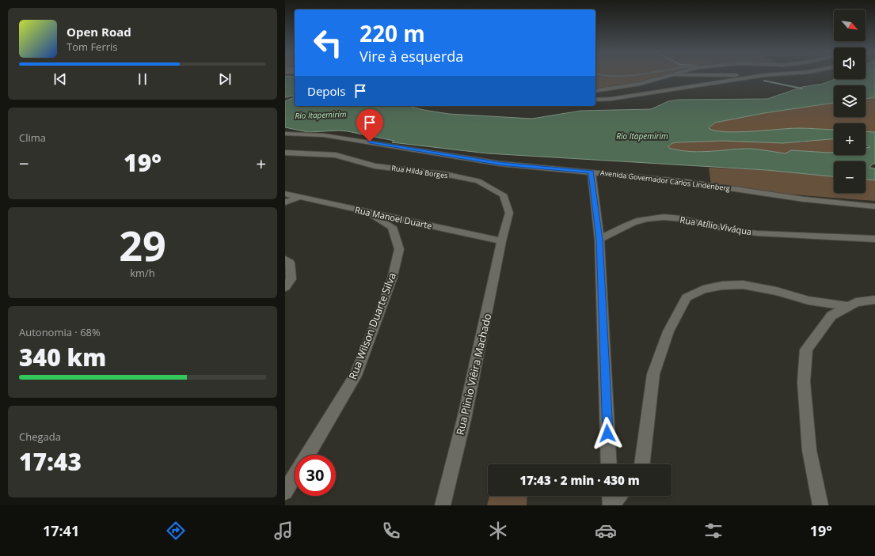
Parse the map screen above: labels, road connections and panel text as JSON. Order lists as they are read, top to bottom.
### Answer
{
  "streets": {
    "street": [
      "Rua Hilda Borges",
      "Avenida Governador Carlos Lindenberg",
      "Rua Manoel Duarte",
      "Rua Atílio Viváqua",
      "Rua Wilson Duarte Silva",
      "Rua Plinio Viêira Machado"
    ]
  },
  "crossings": [
    ["Rua Hilda Borges", "Rua Manoel Duarte"],
    ["Rua Hilda Borges", "Rua Plinio Viêira Machado"],
    ["Rua Manoel Duarte", "Rua Wilson Duarte Silva"],
    ["Rua Manoel Duarte", "Rua Plinio Viêira Machado"]
  ],
  "water": ["Rio Itapemirim"],
  "north": "bottom right",
  "page": {
    "map_buttons": ["+", "−"],
    "turn": ["220 m", "Vire à esquerda"],
    "song": ["Open Road", "Tom Ferris"],
    "then": "Depois",
    "tile": [
      "Clima",
      ["29", "km/h"],
      ["Autonomia · 68%", "340 km"],
      ["Chegada", "17:43"]
    ],
    "heat": ["−", "19°", "+"],
    "limit": "30",
    "trip": "17:43 · 2 min · 430 m",
    "tabs": ["17:41", "19°"]
  }
}
